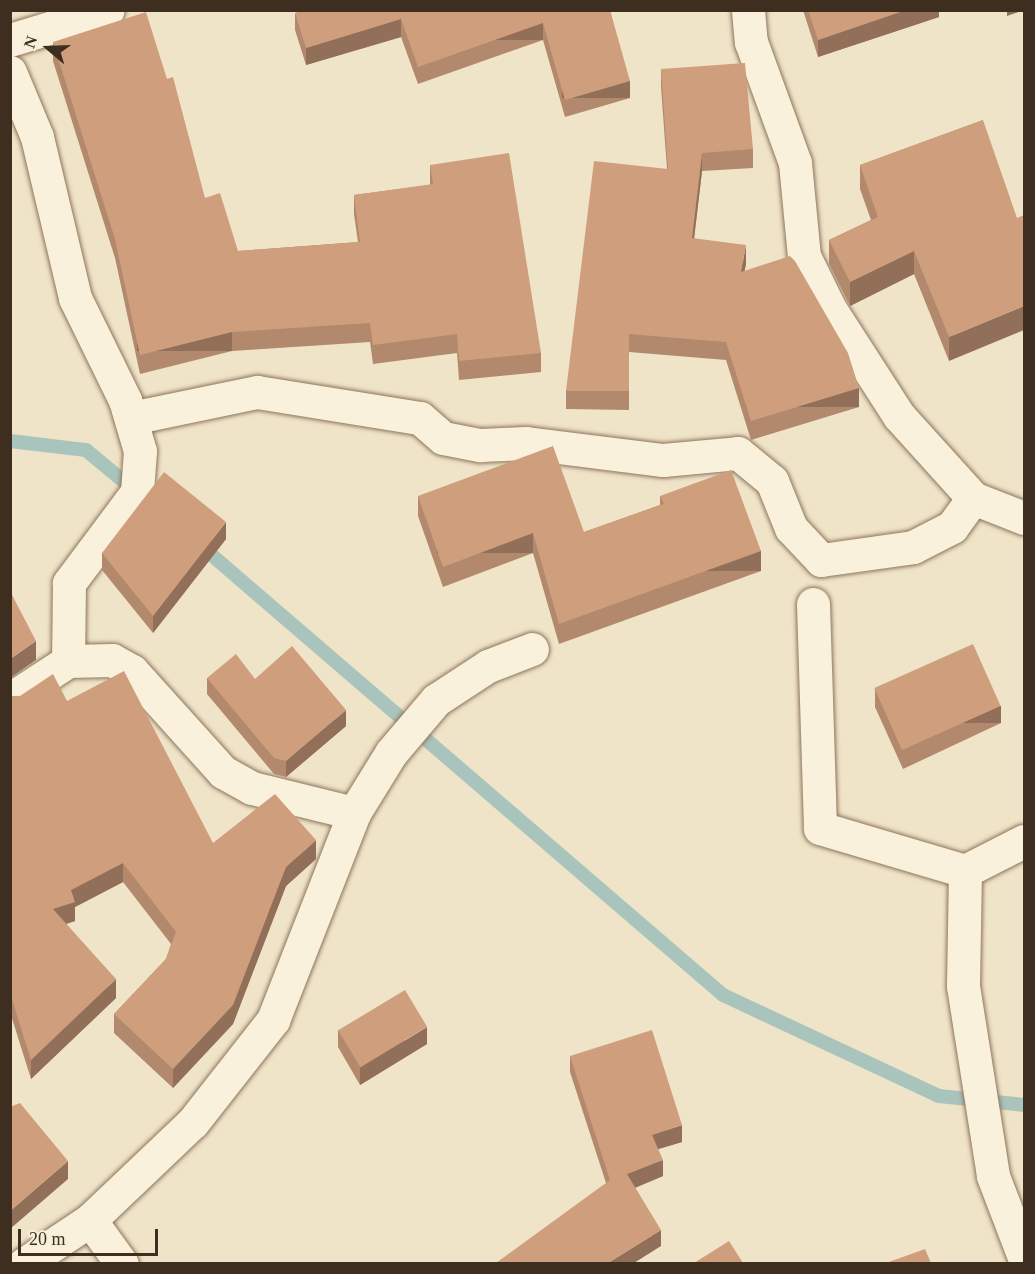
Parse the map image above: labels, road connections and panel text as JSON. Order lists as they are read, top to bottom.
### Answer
{
  "scale_bar": "20 m",
  "north": "left"
}
